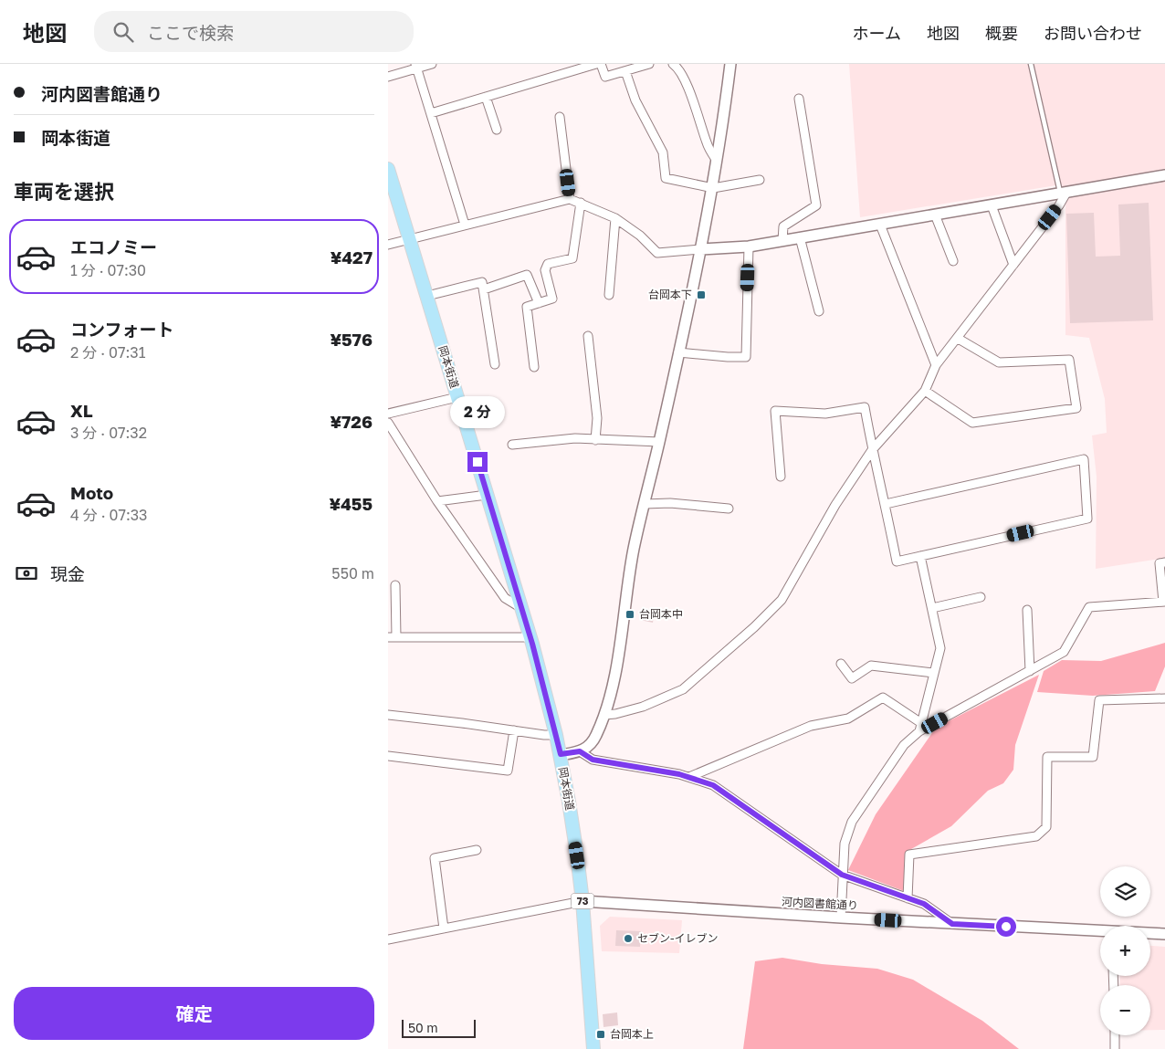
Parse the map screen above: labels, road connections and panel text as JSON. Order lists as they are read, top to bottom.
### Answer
{
  "streets": {
    "main road": ["岡本街道", "73"],
    "street": ["河内図書館通り"]
  },
  "crossings": [
    ["岡本街道", "河内図書館通り"]
  ],
  "places": {
    "transit": ["台岡本下", "台岡本中", "台岡本上"],
    "other": ["セブン-イレブン"]
  },
  "scale_bar": "50 m",
  "page": {
    "header": "地図",
    "search": "ここで検索",
    "nav": [
      "ホーム",
      "地図",
      "概要",
      "お問い合わせ"
    ],
    "banner": ["河内図書館通り", "岡本街道"],
    "heading": "車両を選択",
    "list": [
      {
        "name": "エコノミー",
        "note": "1 分 · 07:30",
        "value": "¥427"
      },
      {
        "name": "コンフォート",
        "note": "2 分 · 07:31",
        "value": "¥576"
      },
      {
        "name": "XL",
        "note": "3 分 · 07:32",
        "value": "¥726"
      },
      {
        "name": "Moto",
        "note": "4 分 · 07:33",
        "value": "¥455"
      }
    ],
    "bubble": "2 分",
    "pay": ["現金", "550 m"],
    "map_buttons": ["+", "−"],
    "buttons": "確定",
    "scale": "50 m"
  }
}
